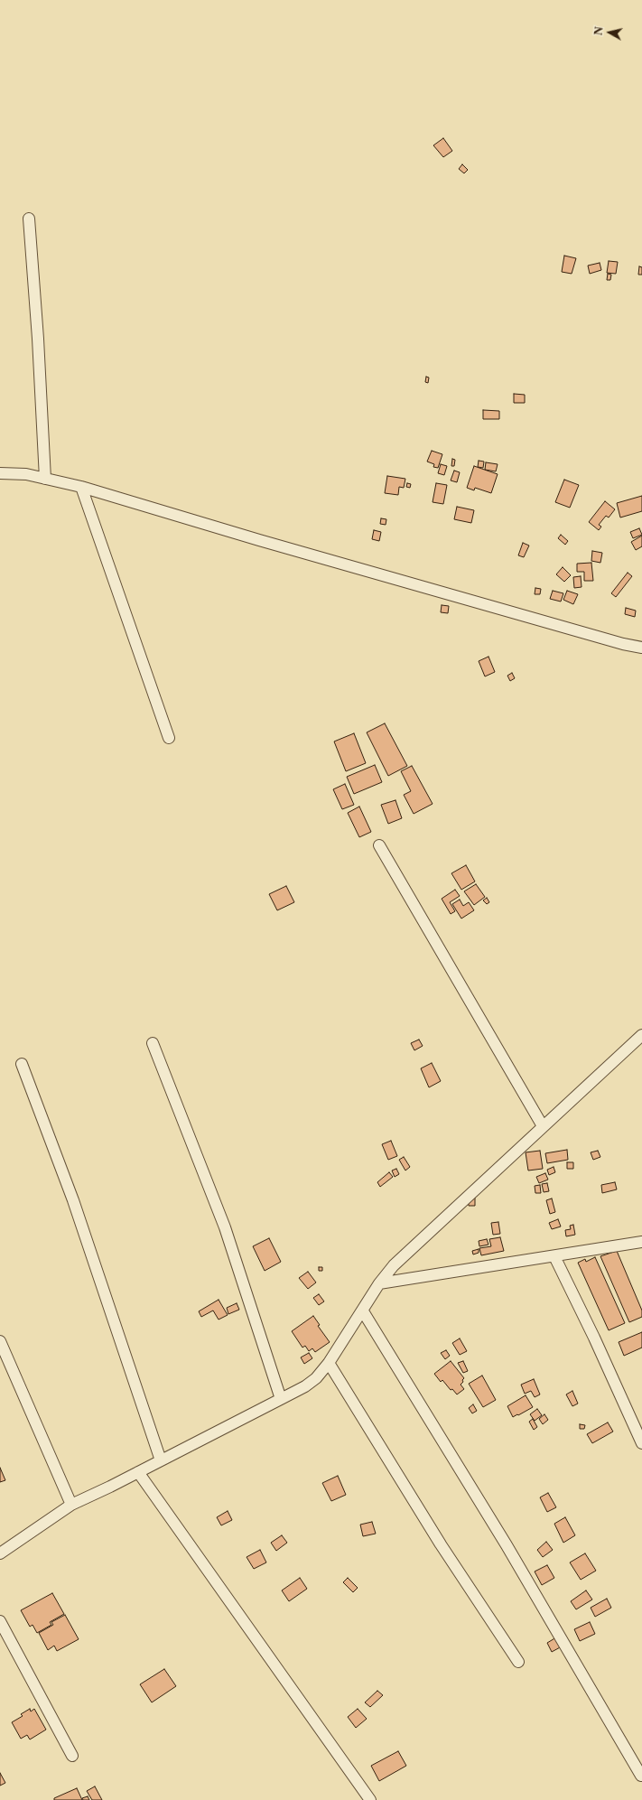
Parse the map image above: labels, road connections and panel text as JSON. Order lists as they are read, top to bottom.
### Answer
{
  "north": "left"
}
